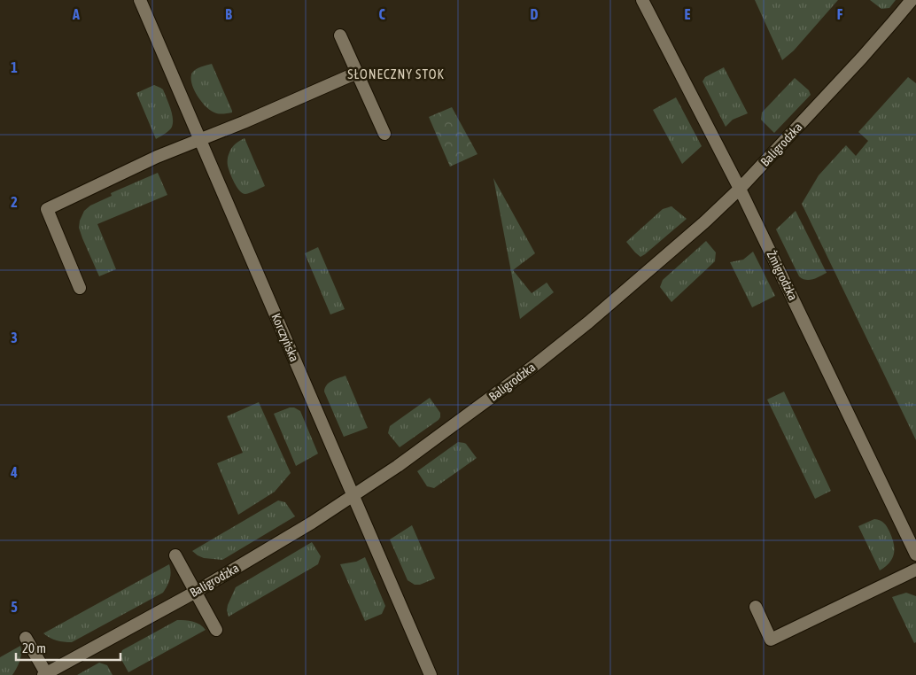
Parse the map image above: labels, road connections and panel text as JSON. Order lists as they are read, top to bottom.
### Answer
{
  "streets": {
    "street": ["Baligrodzka", "Żmigrodzka", "Korczyńska"]
  },
  "crossings": [
    ["Baligrodzka", "Żmigrodzka"],
    ["Baligrodzka", "Korczyńska"]
  ],
  "districts": ["SŁONECZNY STOK"],
  "scale_bar": "20 m",
  "grid": {
    "columns": [
      "A",
      "B",
      "C",
      "D",
      "E",
      "F"
    ],
    "rows": [
      "1",
      "2",
      "3",
      "4",
      "5"
    ]
  }
}
